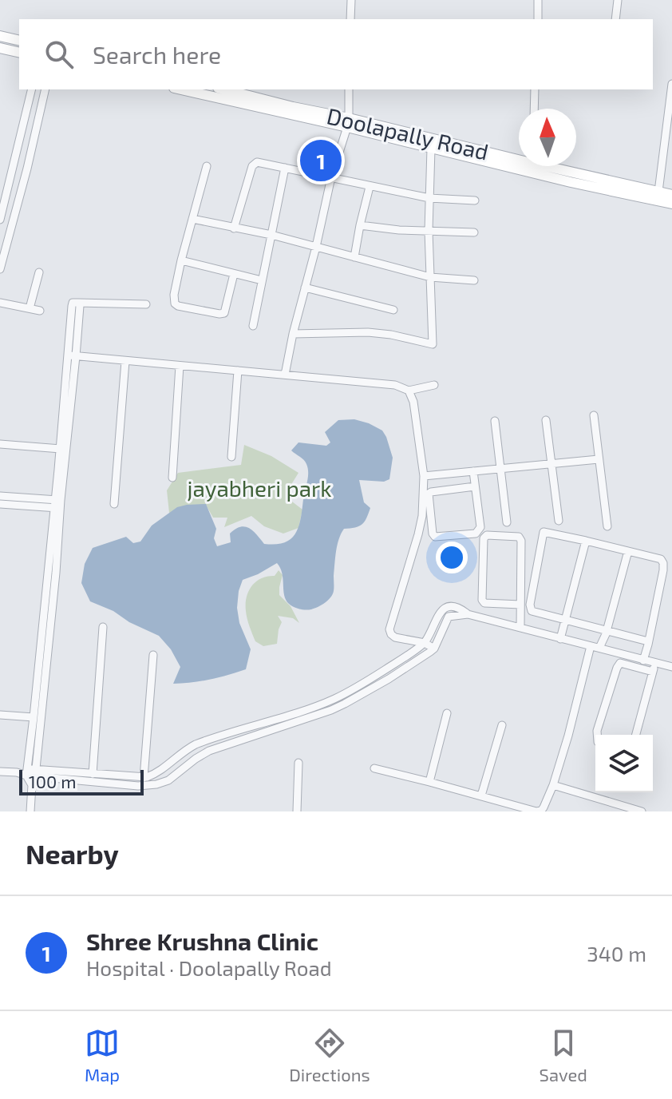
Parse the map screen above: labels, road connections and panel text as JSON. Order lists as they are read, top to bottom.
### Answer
{
  "streets": {
    "main road": ["Doolapally Road"]
  },
  "parks": ["jayabheri park"],
  "scale_bar": "100 m",
  "north": "top",
  "page": {
    "search": "Search here",
    "pins": "1",
    "scale": "100 m",
    "heading": "Nearby",
    "list": [
      {
        "mark": "1",
        "name": "Shree Krushna Clinic",
        "note": "Hospital · Doolapally Road",
        "value": "340 m"
      }
    ],
    "nav": ["Map", "Directions", "Saved"]
  }
}
